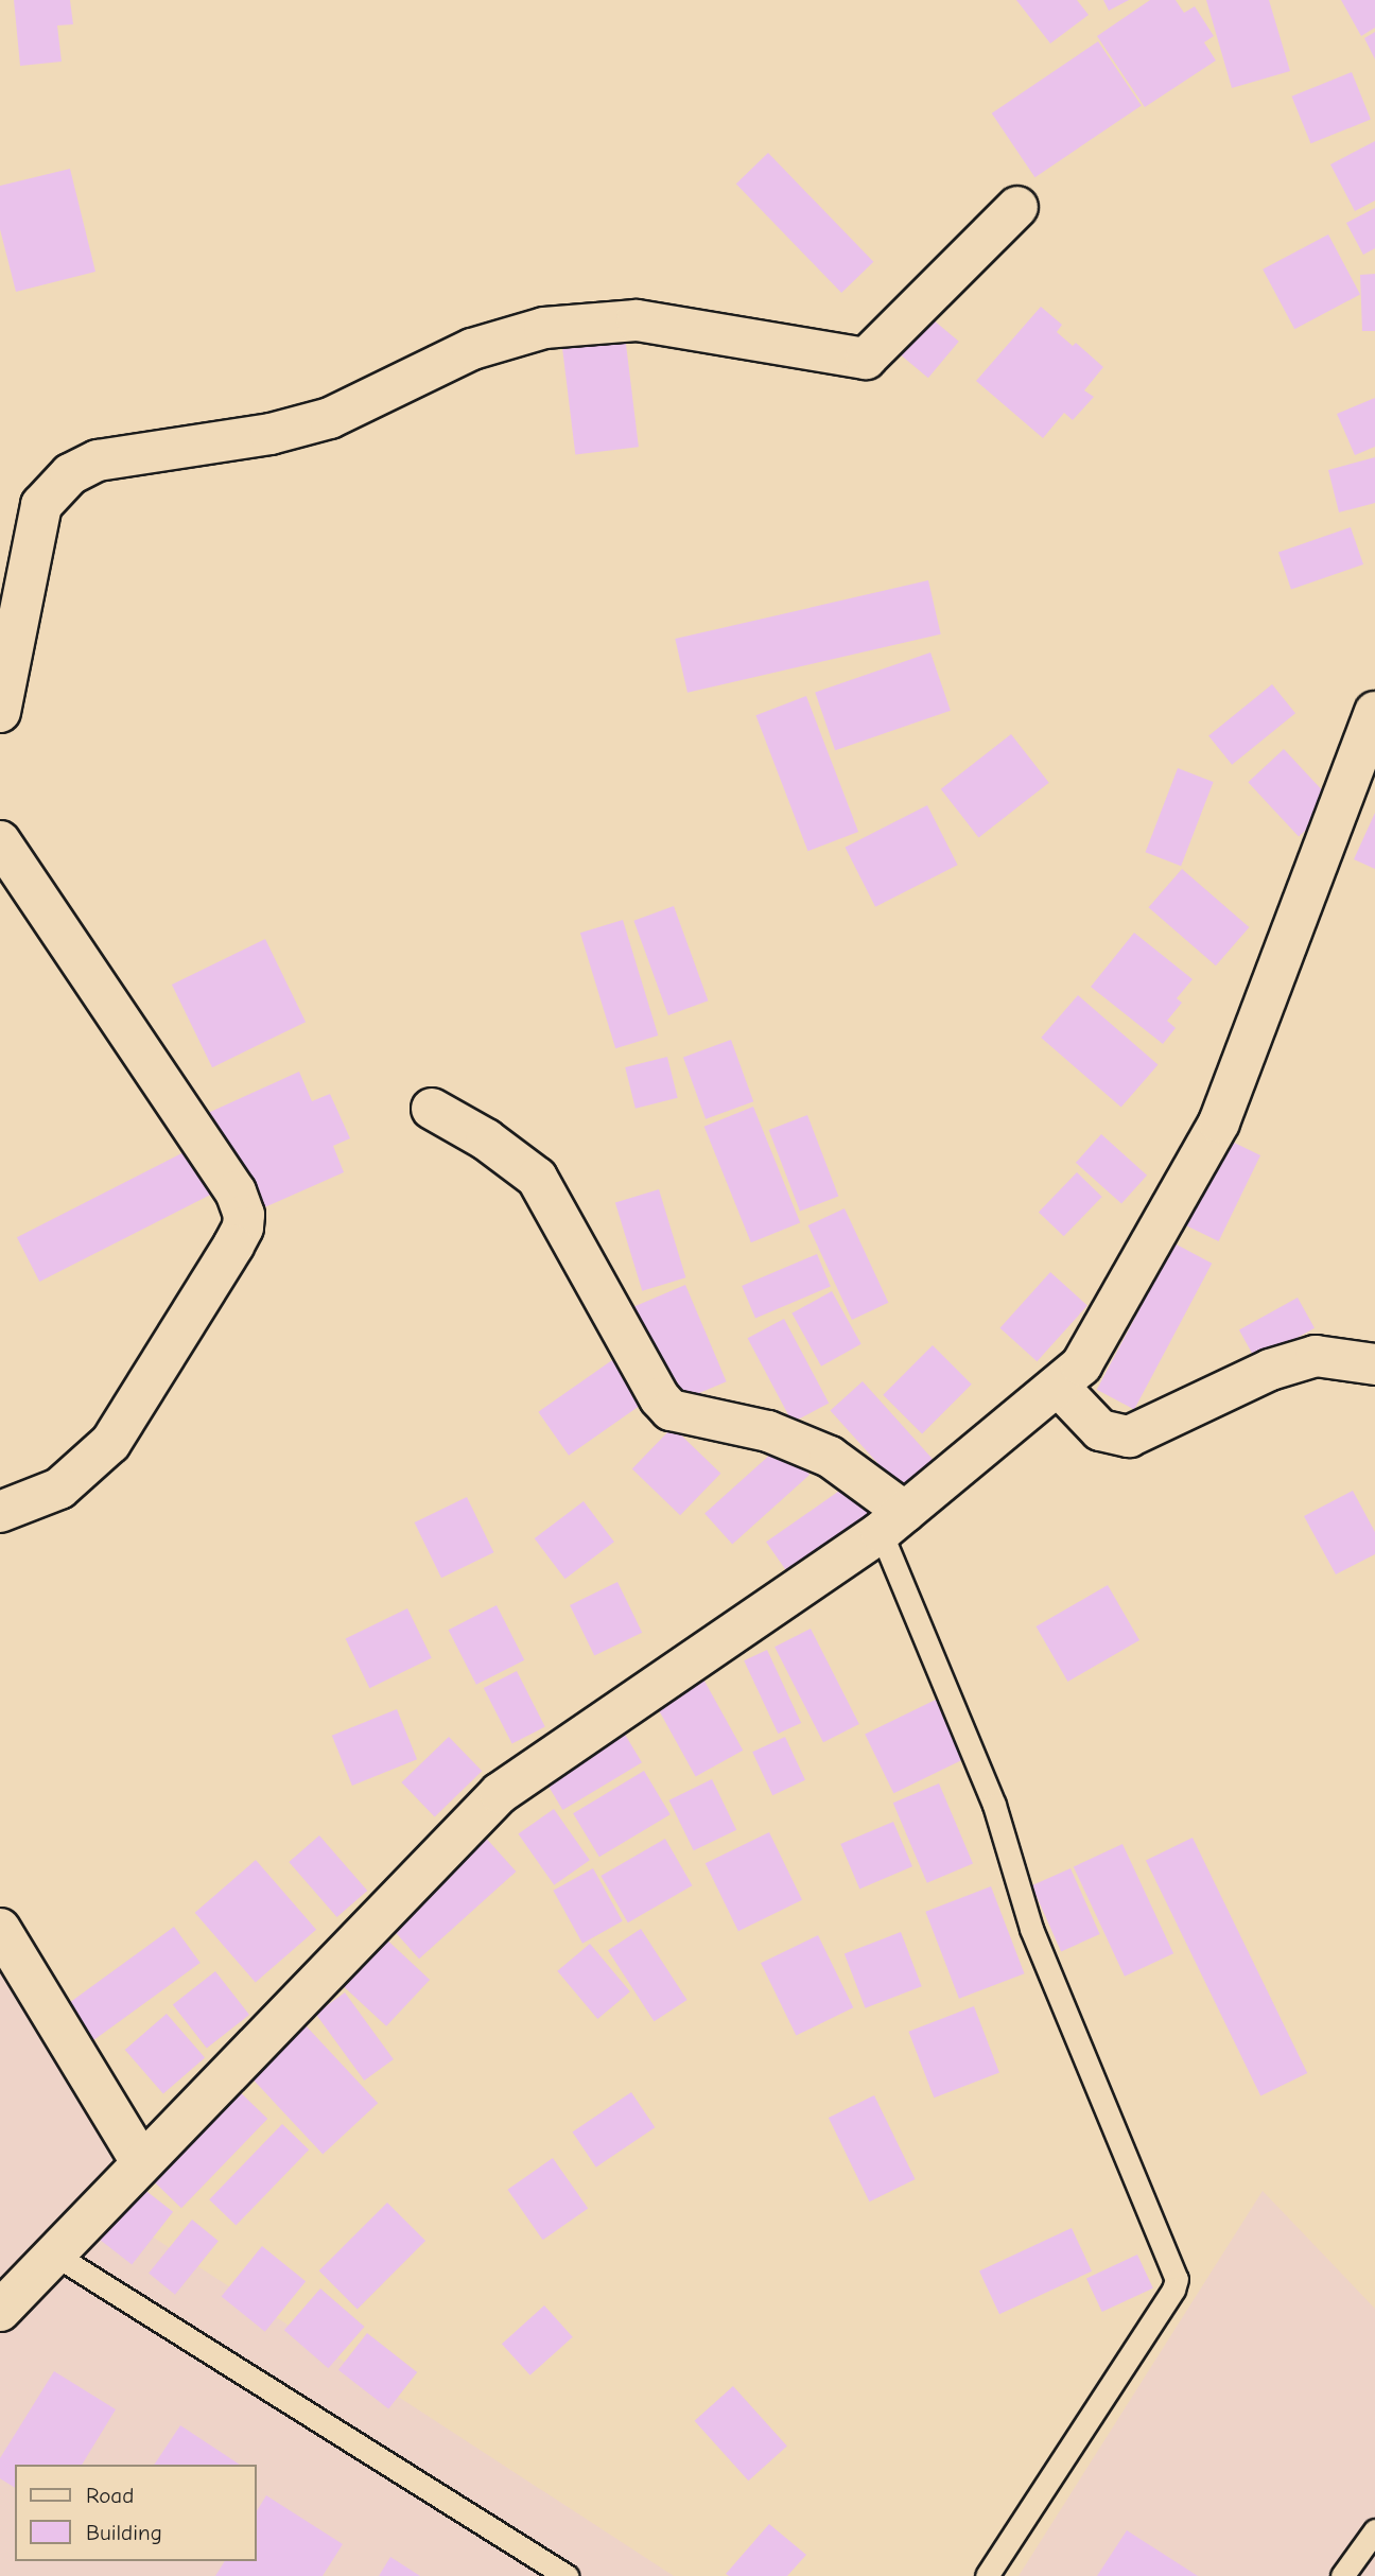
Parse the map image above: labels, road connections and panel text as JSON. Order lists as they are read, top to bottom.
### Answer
{
  "legend": ["Road", "Building"]
}
